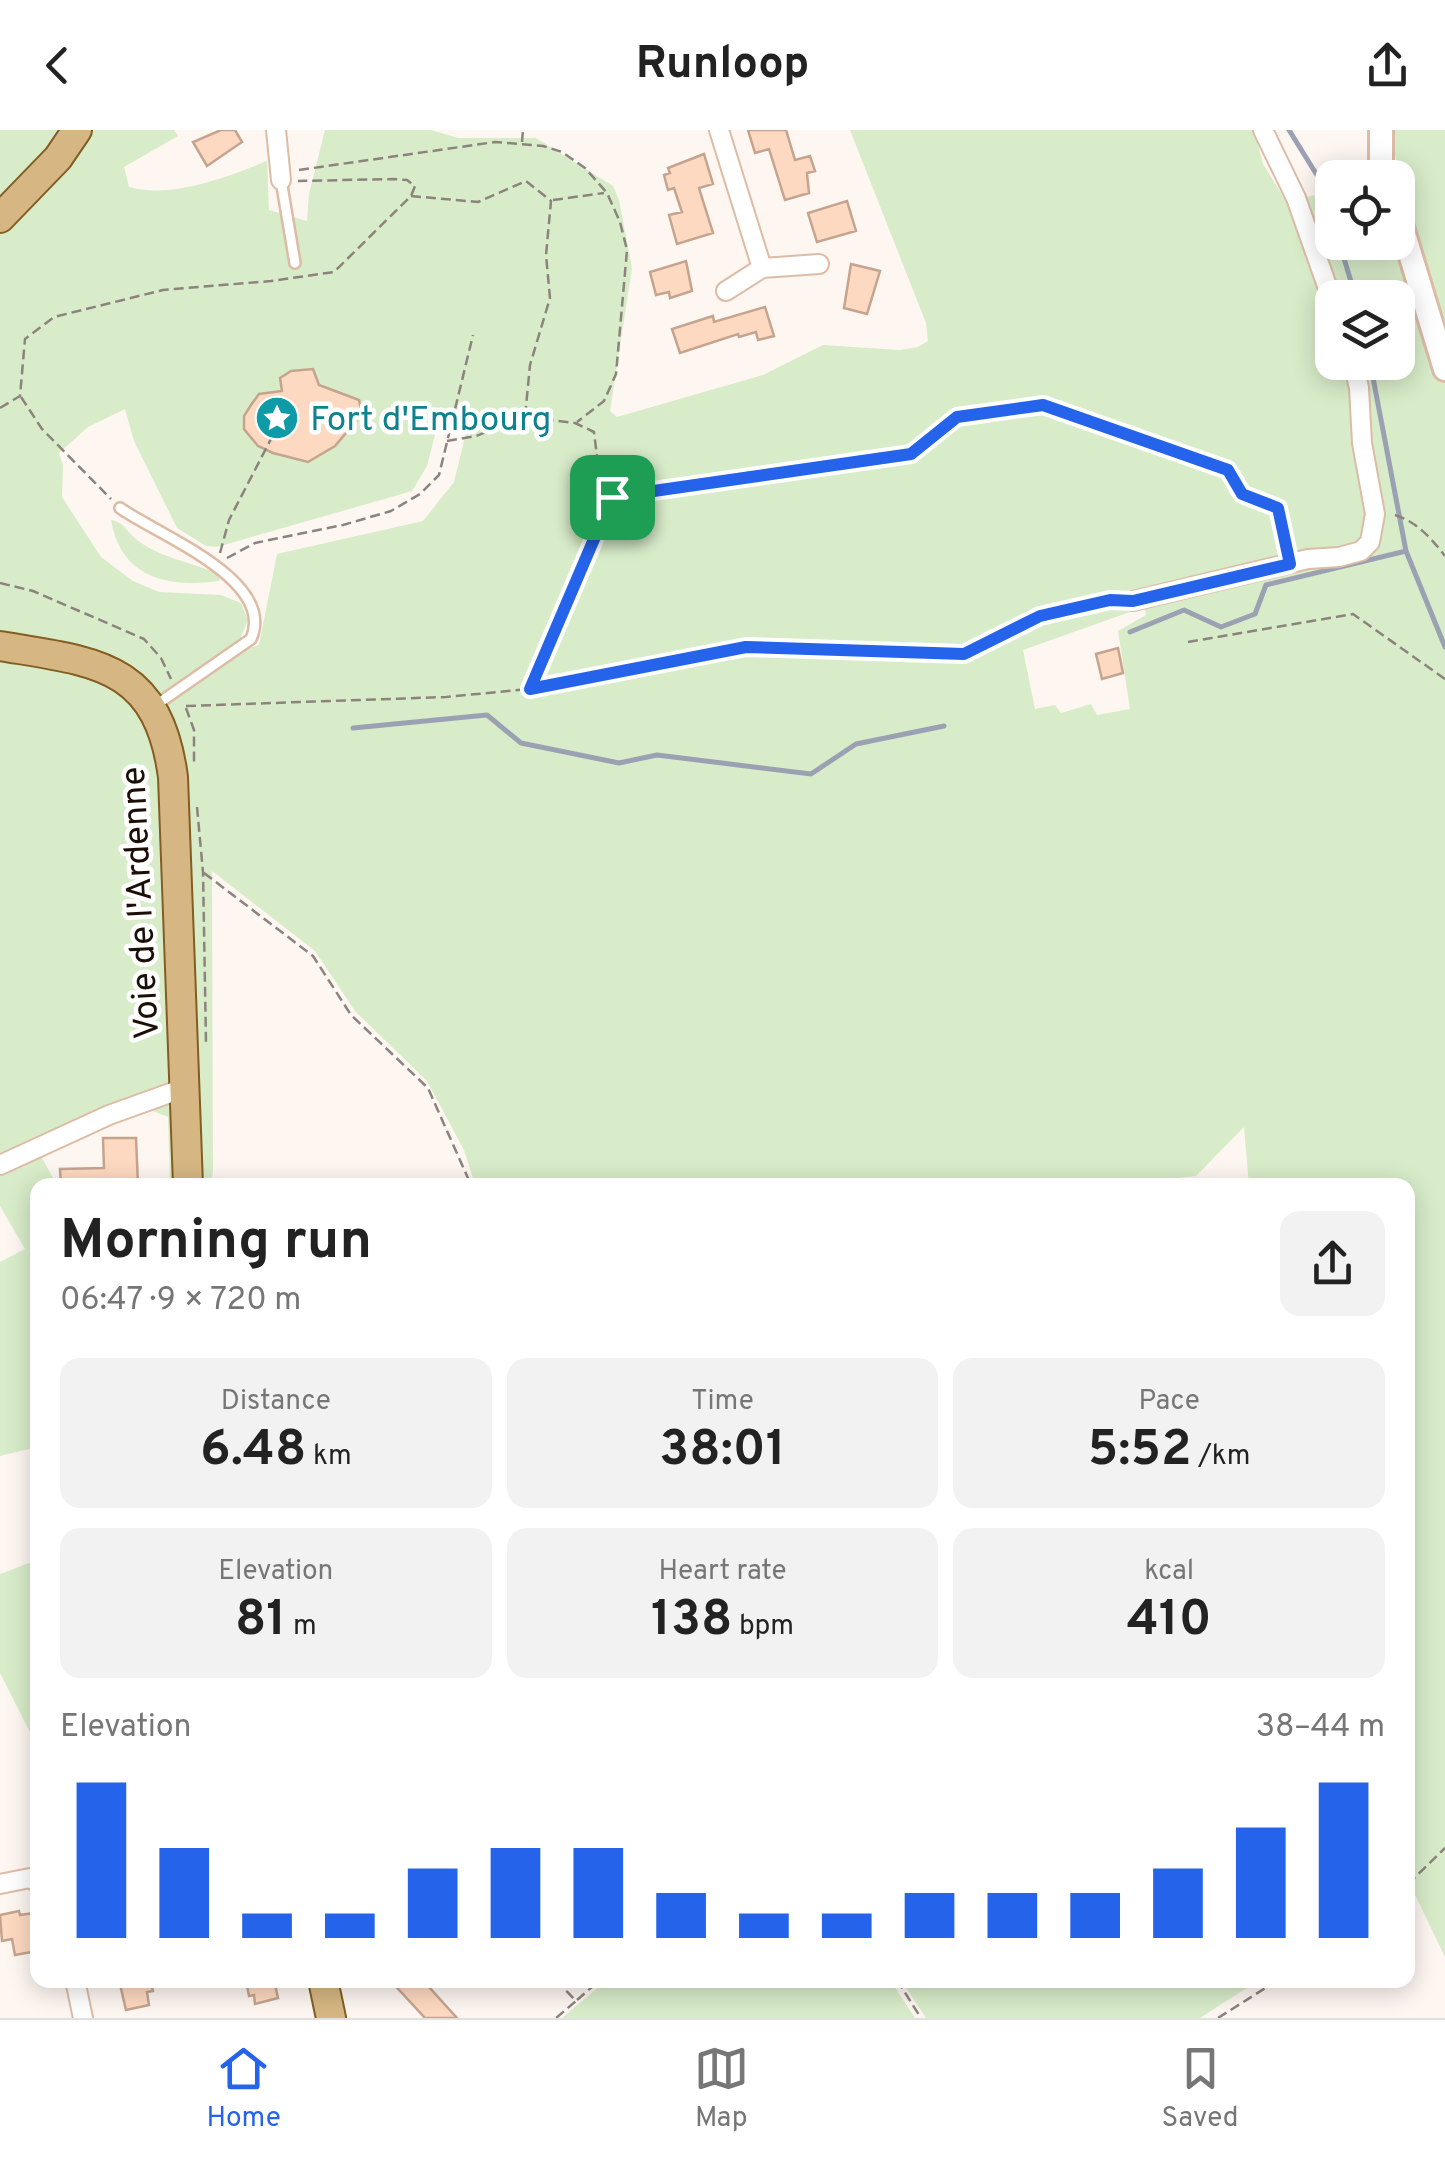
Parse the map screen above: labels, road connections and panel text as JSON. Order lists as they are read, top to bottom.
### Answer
{
  "streets": {
    "main road": ["Voie de l'Ardenne"]
  },
  "places": {
    "place": ["Fort d'Embourg"]
  },
  "page": {
    "header": "Runloop",
    "heading": ["Morning run", "06:47 · 9 × 720 m"],
    "stats": [
      ["Distance", "6.48 km"],
      ["Time", "38:01"],
      ["Pace", "5:52 /km"],
      ["Elevation", "81 m"],
      ["Heart rate", "138 bpm"],
      ["kcal", "410"]
    ],
    "chart": ["Elevation", "38–44 m"],
    "tabs": ["Home", "Map", "Saved"]
  }
}
